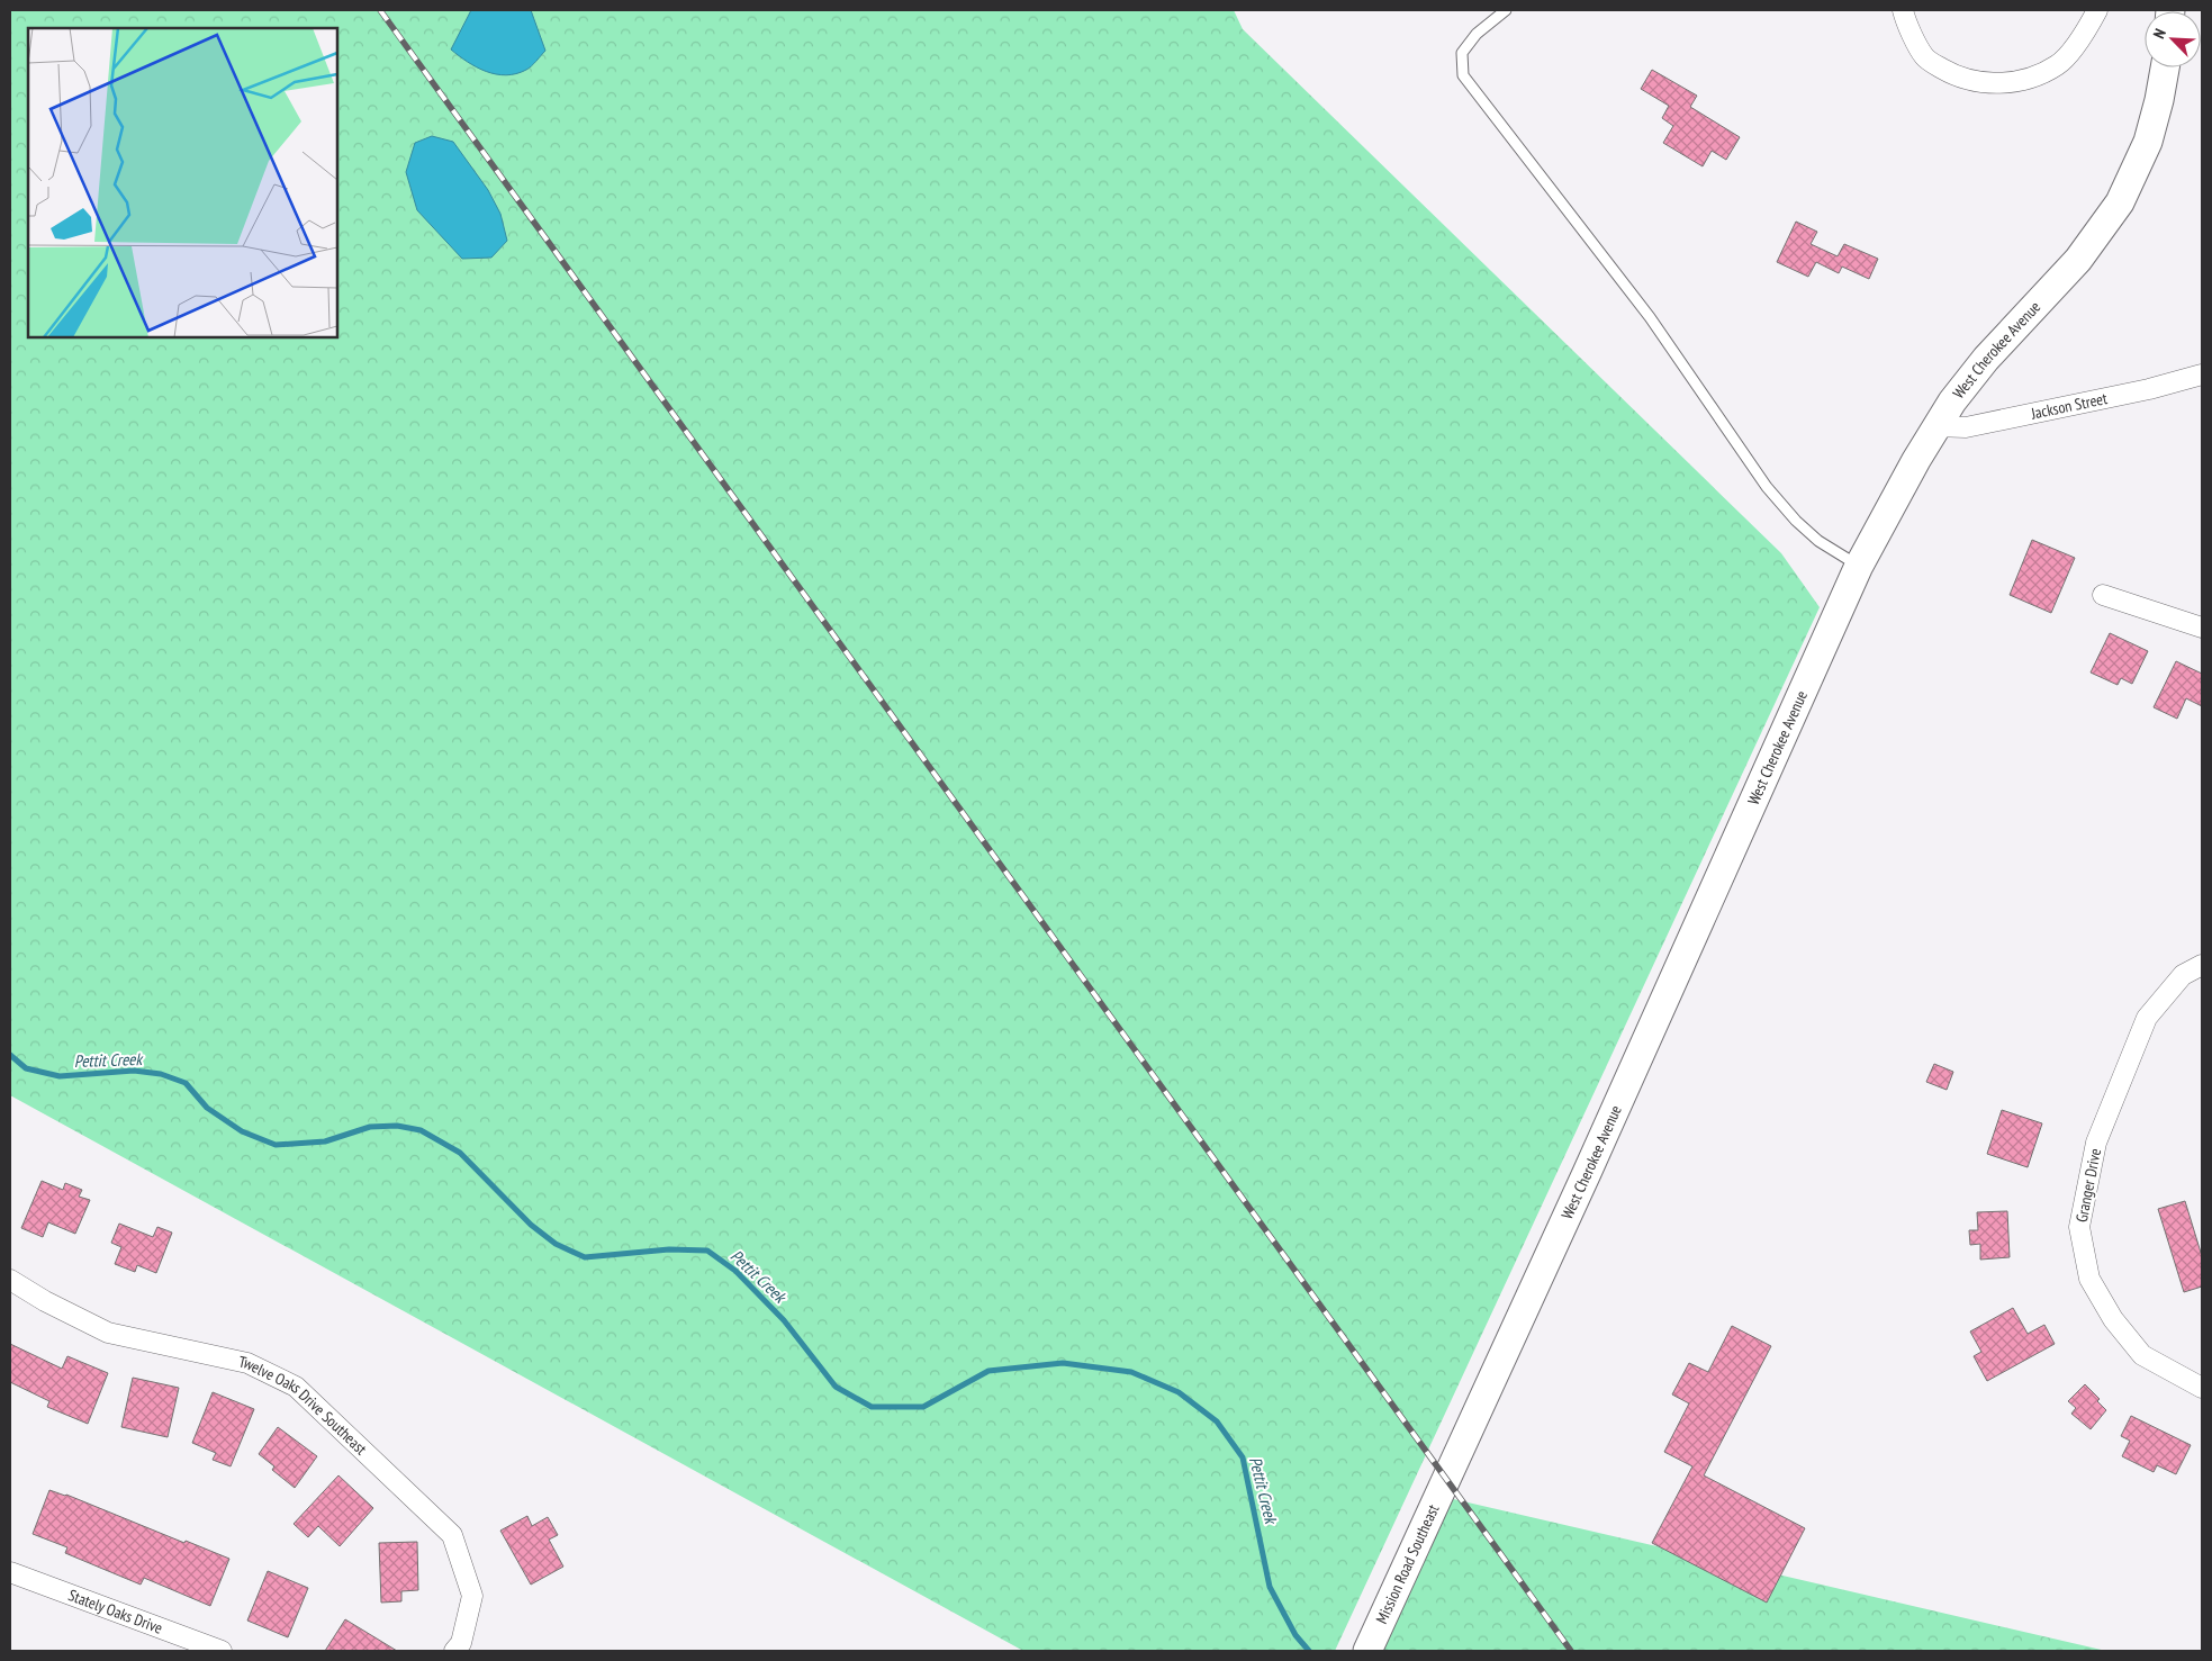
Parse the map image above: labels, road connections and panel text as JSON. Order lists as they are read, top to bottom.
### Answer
{
  "streets": {
    "main road": ["West Cherokee Avenue", "Mission Road Southeast"],
    "street": [
      "Jackson Street",
      "Granger Drive",
      "Twelve Oaks Drive Southeast",
      "Stately Oaks Drive"
    ]
  },
  "crossings": [
    ["West Cherokee Avenue", "Jackson Street"],
    ["West Cherokee Avenue", "Mission Road Southeast"]
  ],
  "water": ["Pettit Creek"],
  "north": "top left"
}
